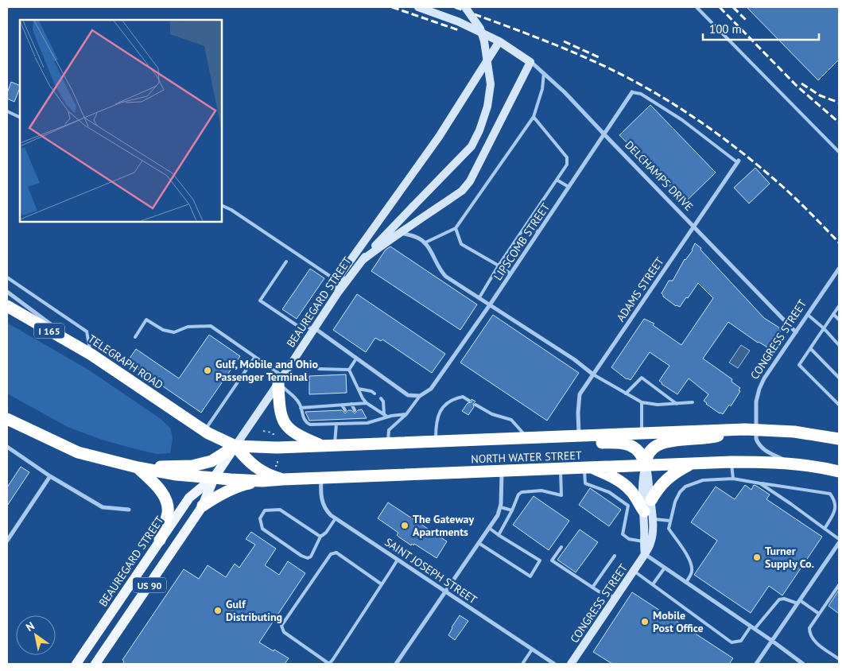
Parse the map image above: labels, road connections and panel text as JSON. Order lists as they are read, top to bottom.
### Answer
{
  "streets": {
    "highway": [
      "I 165",
      "TELEGRAPH ROAD",
      "NORTH WATER STREET",
      "US 90"
    ],
    "main road": ["BEAUREGARD STREET"],
    "street": [
      "DELCHAMPS DRIVE",
      "LIPSCOMB STREET",
      "ADAMS STREET",
      "CONGRESS STREET",
      "SAINT JOSEPH STREET"
    ]
  },
  "crossings": [
    ["DELCHAMPS DRIVE", "LIPSCOMB STREET"],
    ["DELCHAMPS DRIVE", "ADAMS STREET"],
    ["DELCHAMPS DRIVE", "CONGRESS STREET"],
    ["ADAMS STREET", "NORTH WATER STREET"],
    ["BEAUREGARD STREET", "TELEGRAPH ROAD"],
    ["BEAUREGARD STREET", "NORTH WATER STREET"],
    ["BEAUREGARD STREET", "US 90"],
    ["I 165", "TELEGRAPH ROAD"],
    ["CONGRESS STREET", "NORTH WATER STREET"],
    ["TELEGRAPH ROAD", "NORTH WATER STREET"],
    ["NORTH WATER STREET", "SAINT JOSEPH STREET"],
    ["NORTH WATER STREET", "US 90"]
  ],
  "places": [
    "Gulf, Mobile and Ohio Passenger Terminal",
    "The Gateway Apartments",
    "Turner Supply Co.",
    "Gulf Distributing",
    "Mobile Post Office"
  ],
  "scale_bar": "100 m",
  "north": "top left"
}
